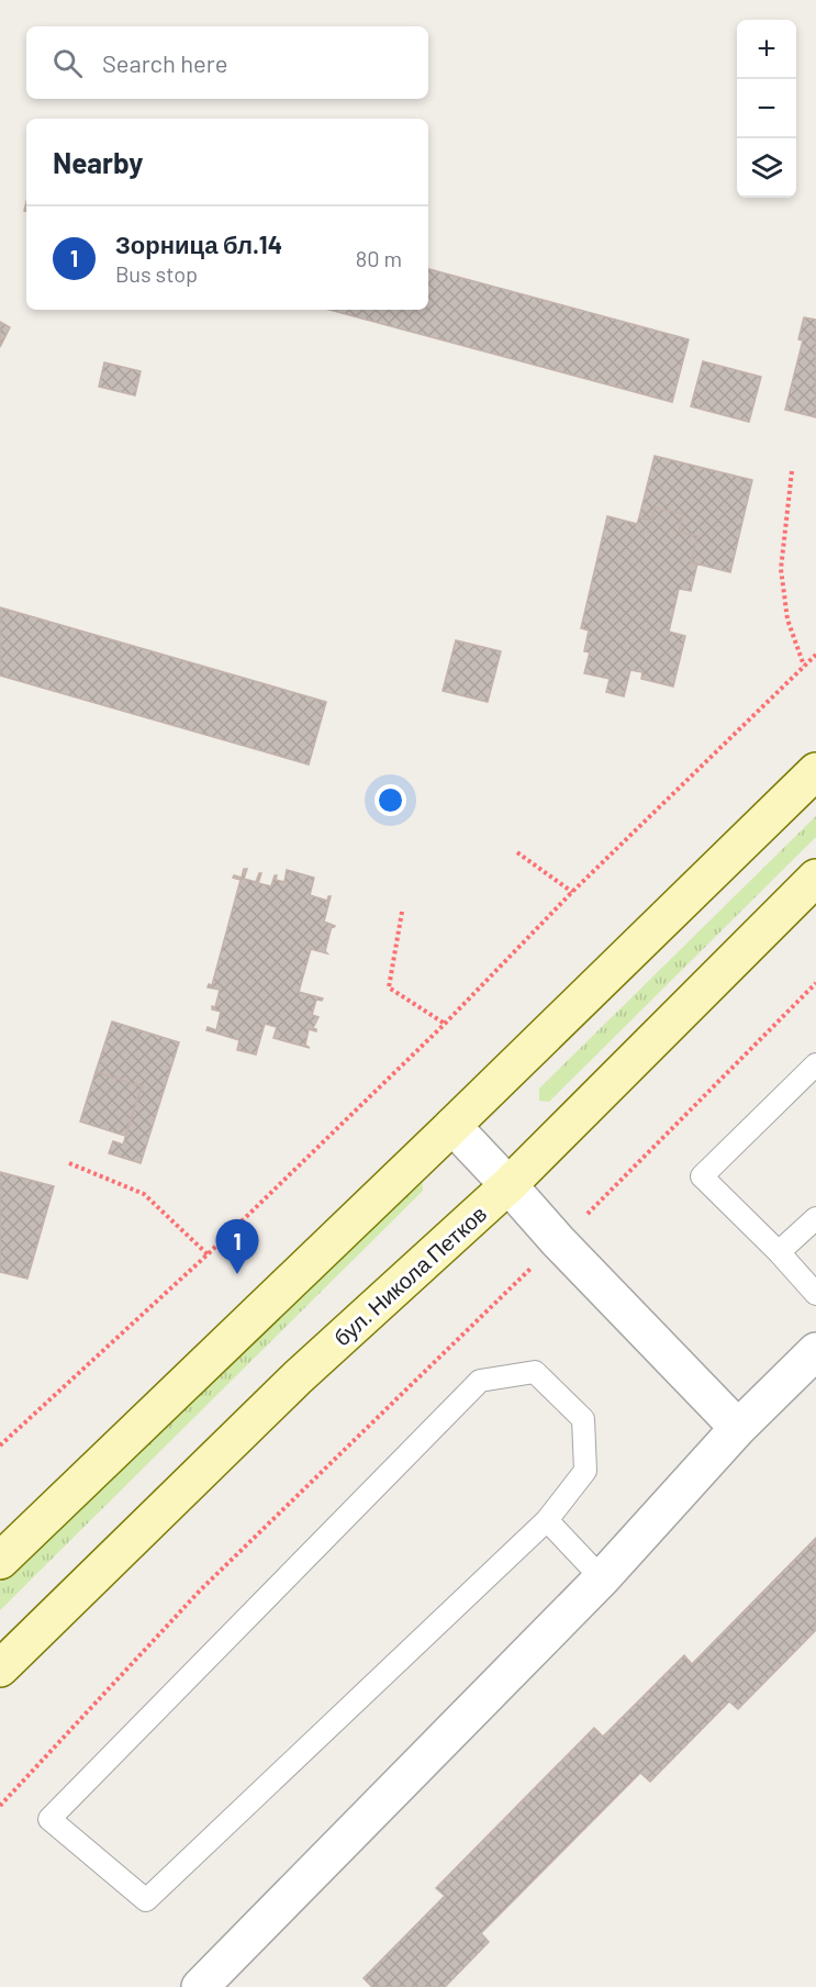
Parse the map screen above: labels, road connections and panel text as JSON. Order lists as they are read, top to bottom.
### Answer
{
  "streets": {
    "main road": ["бул. Никола Петков"]
  },
  "page": {
    "map_buttons": ["+", "−"],
    "search": "Search here",
    "heading": "Nearby",
    "list": [
      {
        "mark": "1",
        "name": "Зорница бл.14",
        "note": "Bus stop",
        "value": "80 m"
      }
    ],
    "pins": "1"
  }
}
